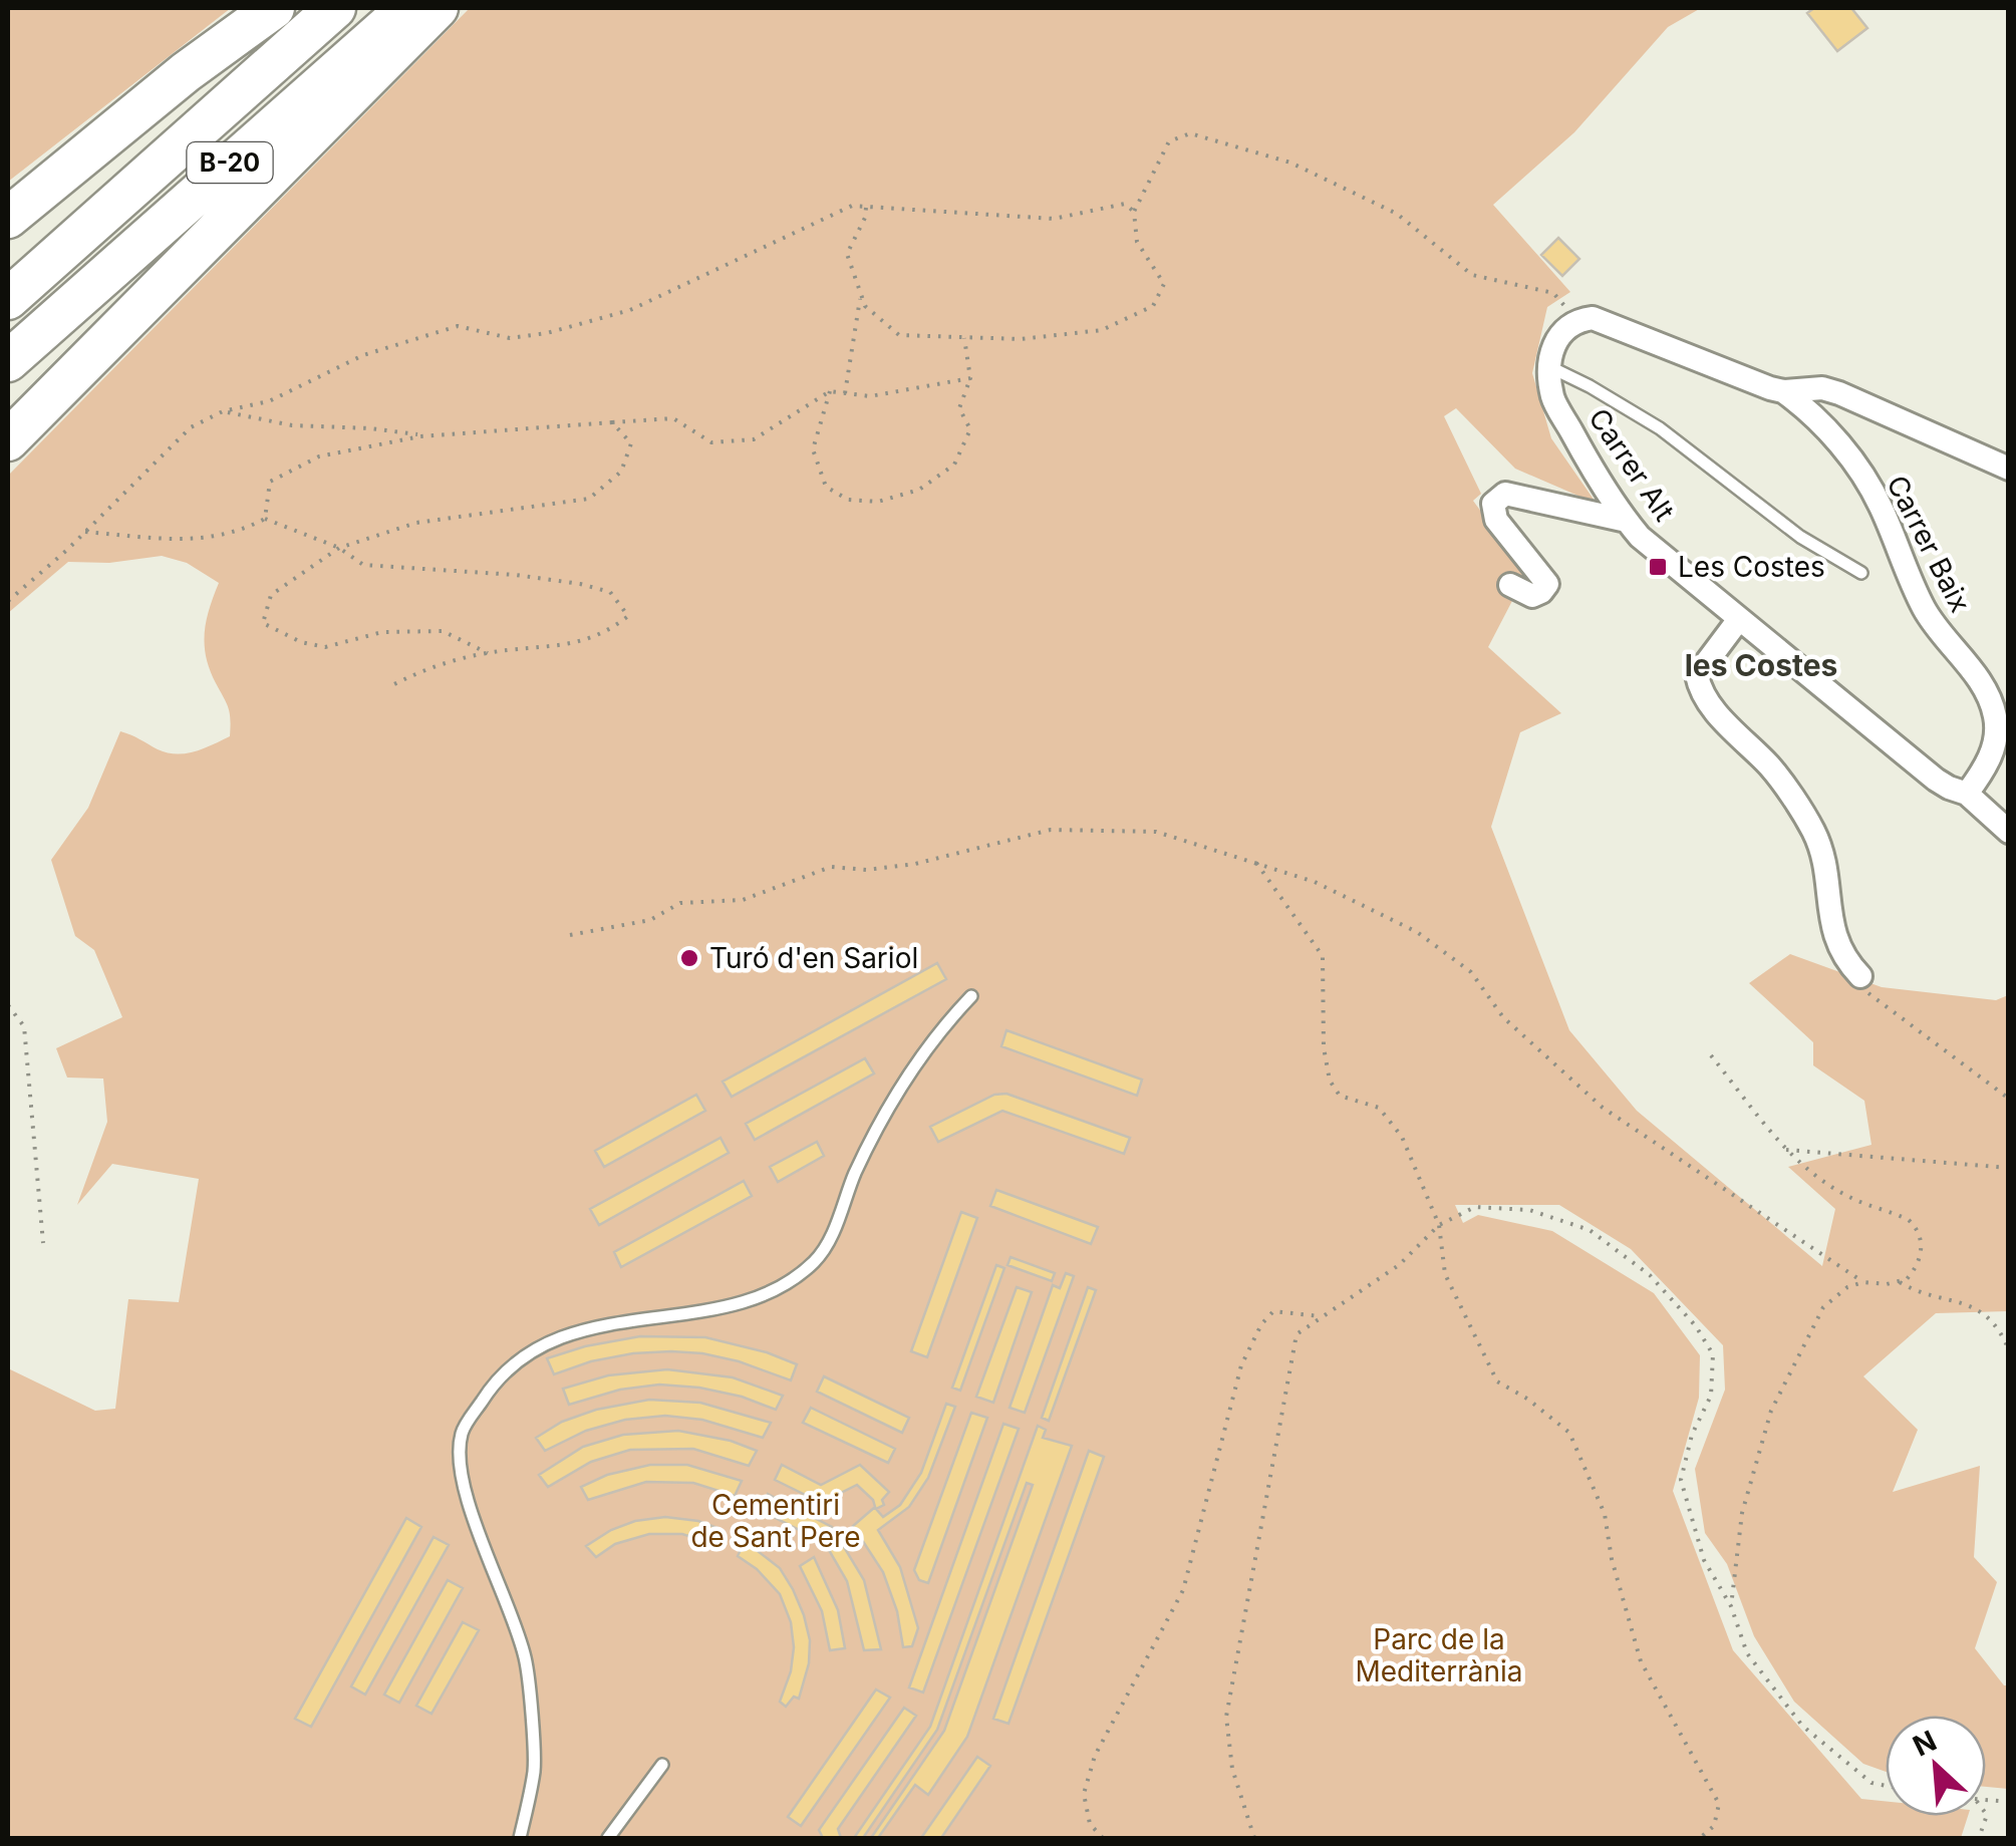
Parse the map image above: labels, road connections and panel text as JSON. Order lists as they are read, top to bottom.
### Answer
{
  "streets": {
    "highway": ["B-20"],
    "street": ["Carrer Alt", "Carrer Baix"]
  },
  "crossings": [
    ["Carrer Alt", "Carrer Baix"]
  ],
  "districts": ["les Costes"],
  "parks": ["Cementiri de Sant Pere", "Parc de la Mediterrània"],
  "places": {
    "transit": ["Les Costes"],
    "other": ["Turó d'en Sariol"]
  },
  "north": "top left"
}
